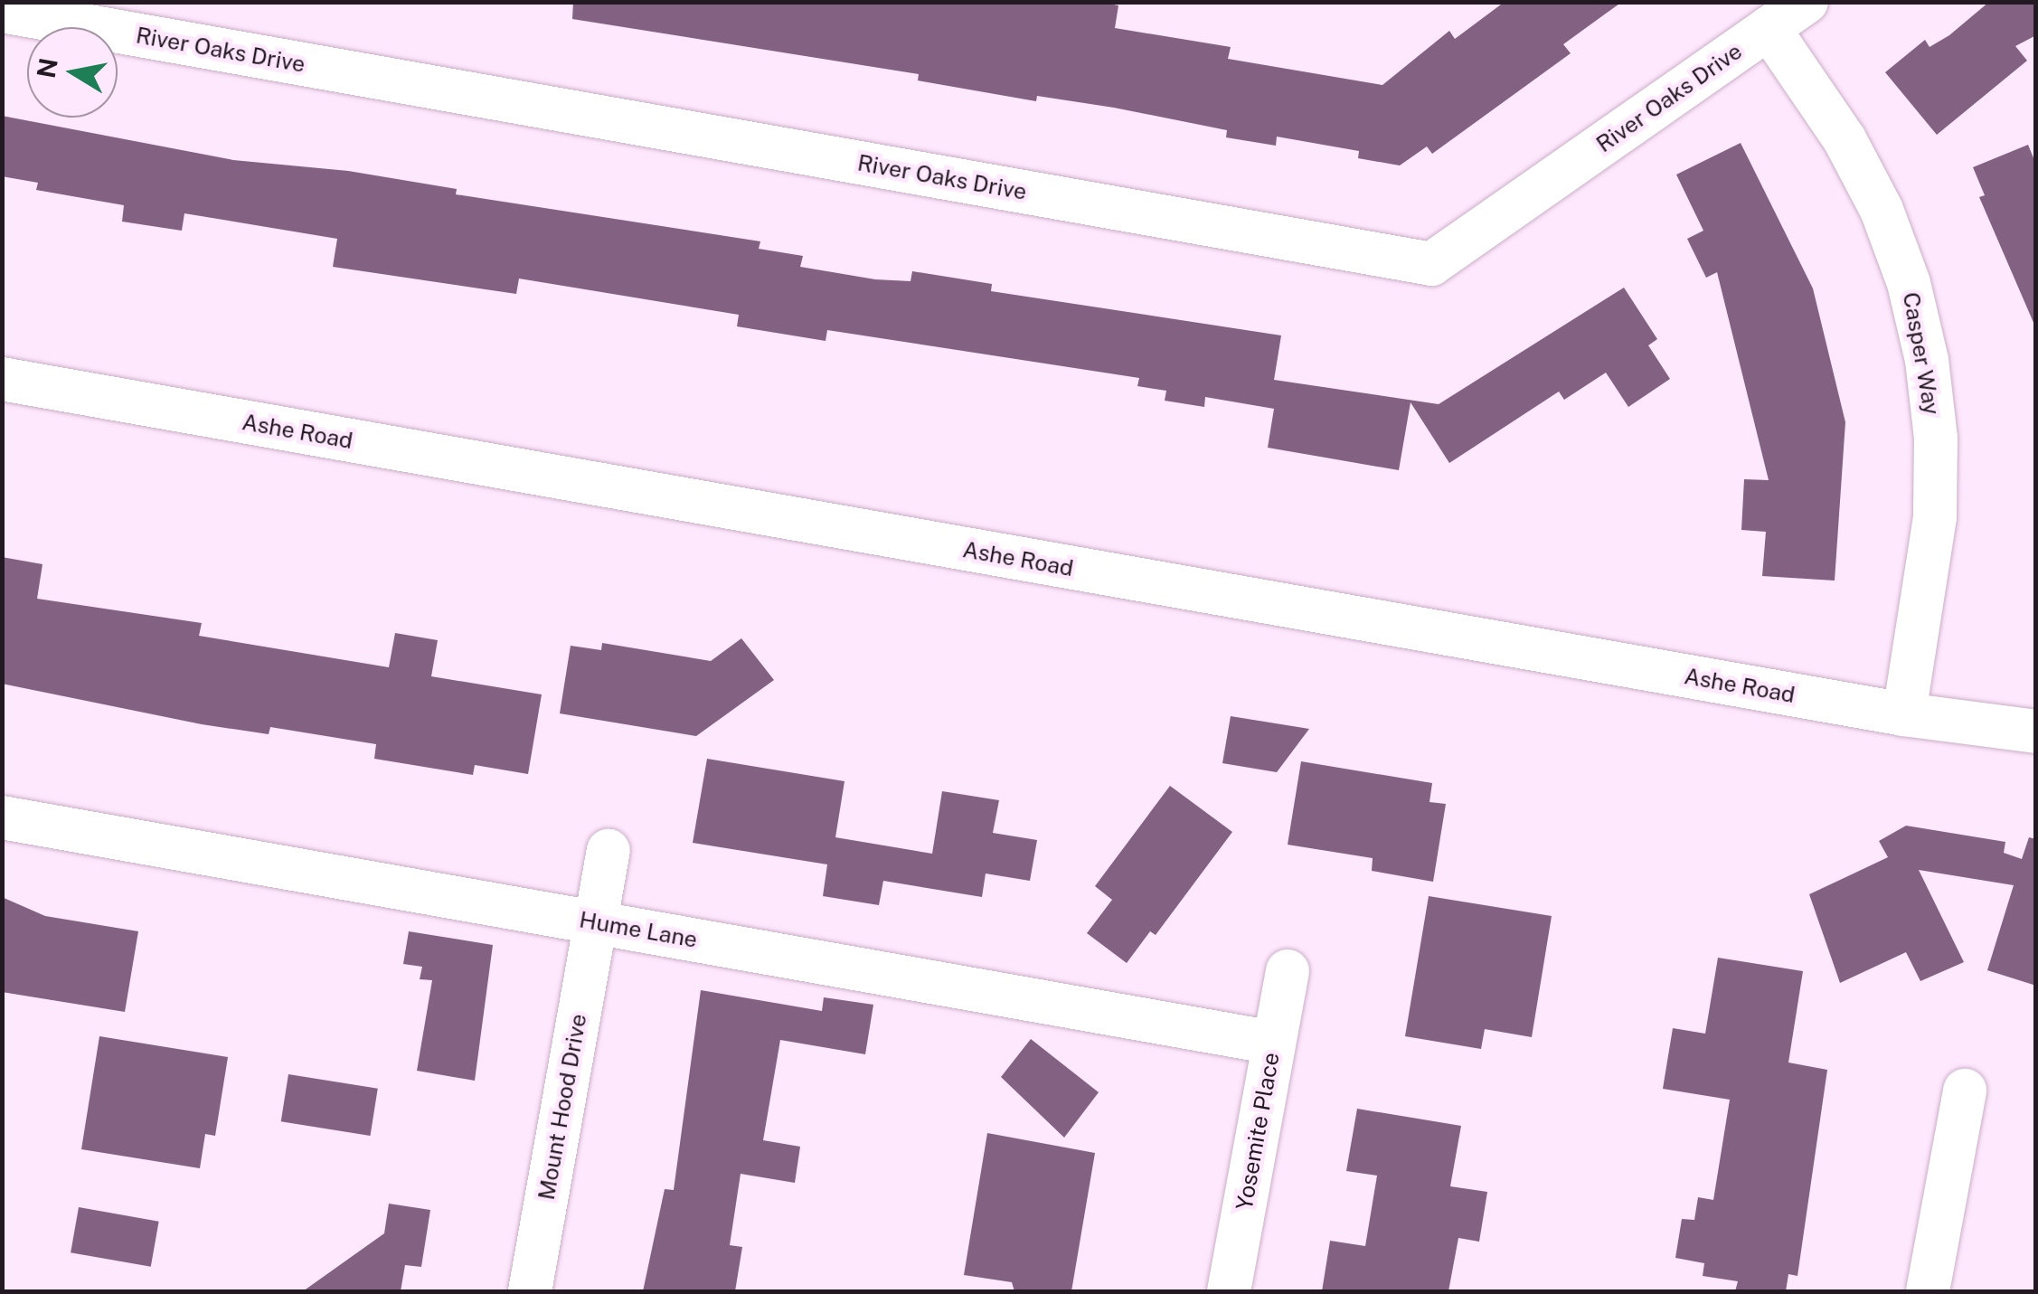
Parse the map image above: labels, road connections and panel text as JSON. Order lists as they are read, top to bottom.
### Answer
{
  "streets": {
    "street": [
      "River Oaks Drive",
      "Casper Way",
      "Ashe Road",
      "Hume Lane",
      "Mount Hood Drive",
      "Yosemite Place"
    ]
  },
  "crossings": [
    ["River Oaks Drive", "Casper Way"],
    ["Casper Way", "Ashe Road"],
    ["Hume Lane", "Mount Hood Drive"],
    ["Hume Lane", "Yosemite Place"]
  ],
  "north": "left"
}
